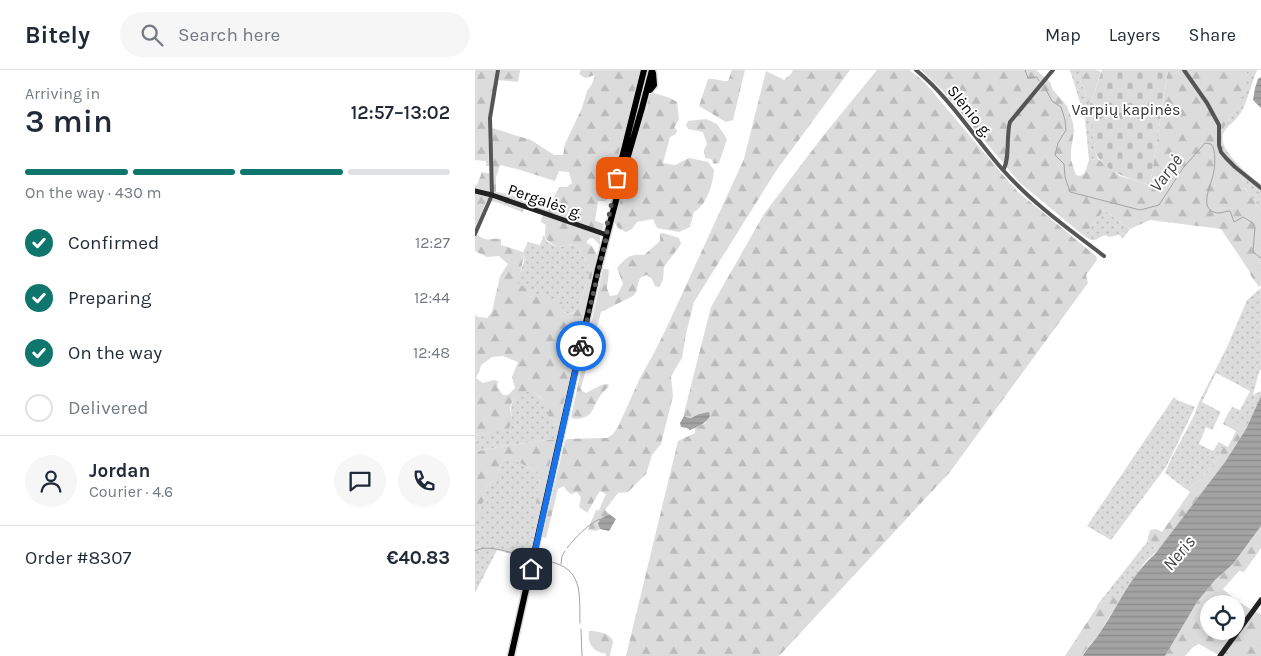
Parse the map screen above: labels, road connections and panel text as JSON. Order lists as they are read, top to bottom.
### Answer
{
  "streets": {
    "main road": ["Pergalės g."],
    "street": ["Slėnio g."]
  },
  "water": ["Varpė", "Neris"],
  "parks": ["Varpių kapinės"],
  "page": {
    "header": "Bitely",
    "search": "Search here",
    "nav": ["Map", "Layers", "Share"],
    "heading": ["3 min", "Arriving in", "12:57–13:02"],
    "panel": [
      "Jordan",
      "Courier · 4.6",
      "Order #8307",
      "€40.83"
    ],
    "bar": "On the way · 430 m",
    "list": [
      ["Confirmed", "12:27"],
      ["Preparing", "12:44"],
      ["On the way", "12:48"],
      "Delivered"
    ]
  }
}
